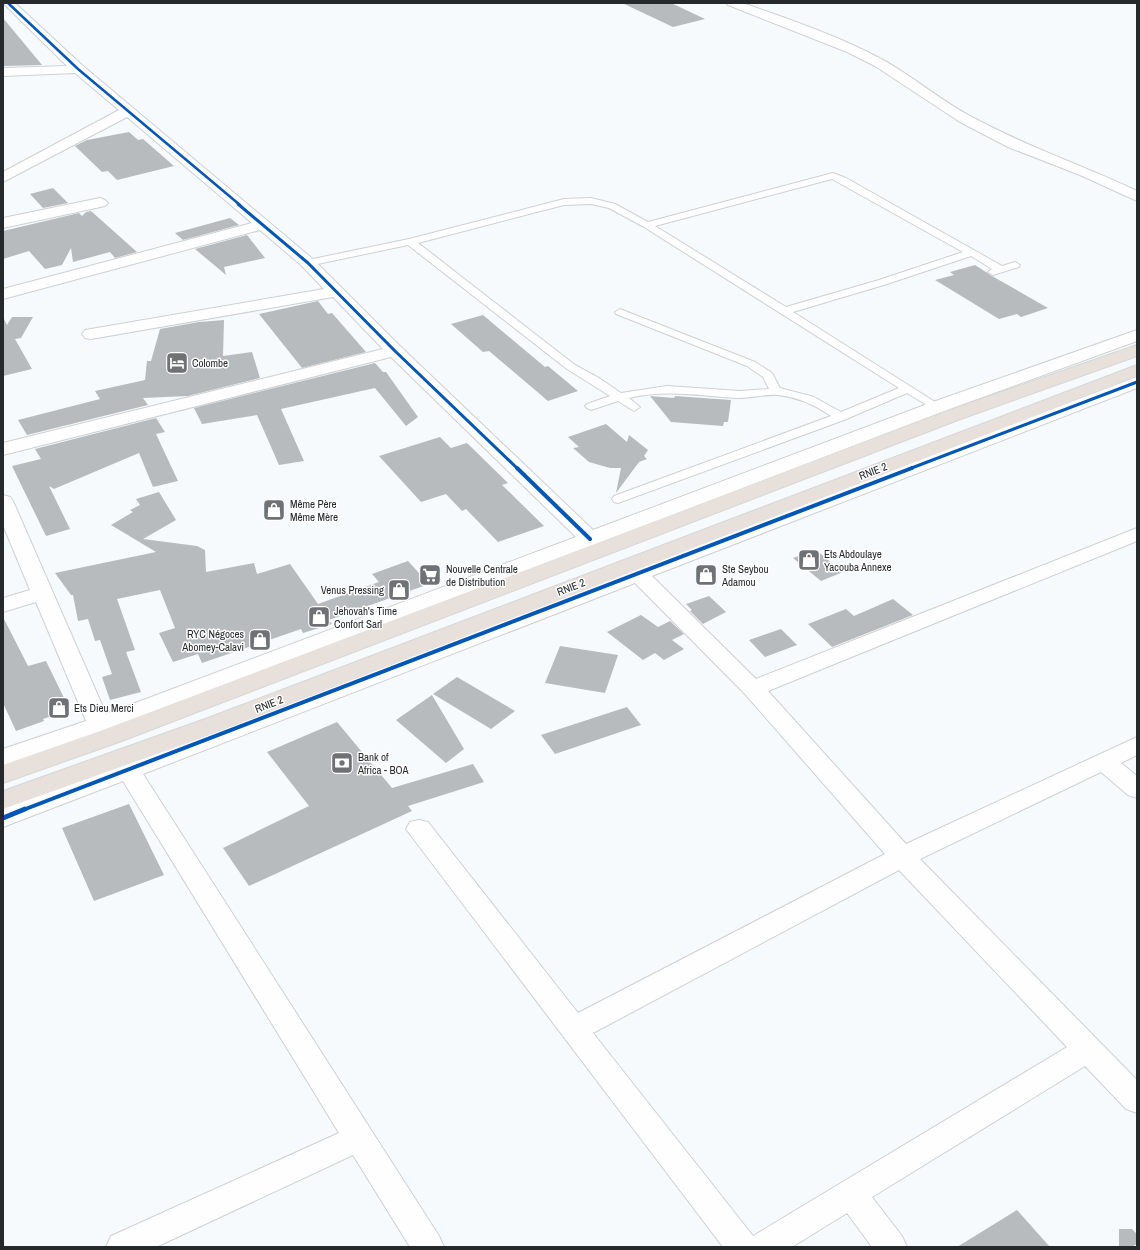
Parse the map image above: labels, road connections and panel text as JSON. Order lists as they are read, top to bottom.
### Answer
{
  "streets": {
    "highway": ["RNIE 2"]
  },
  "places": {
    "hotel": ["Colombe"],
    "shop": [
      "Même Père Même Mère",
      "Ets Abdoulaye Yacouba Annexe",
      "Ste Seybou Adamou",
      "Venus Pressing",
      "Jehovah's Time Confort Sarl",
      "RYC Négoces Abomey-Calavi",
      "Ets Dieu Merci"
    ],
    "supermarket": ["Nouvelle Centrale de Distribution"],
    "bank": ["Bank of Africa - BOA"]
  }
}
